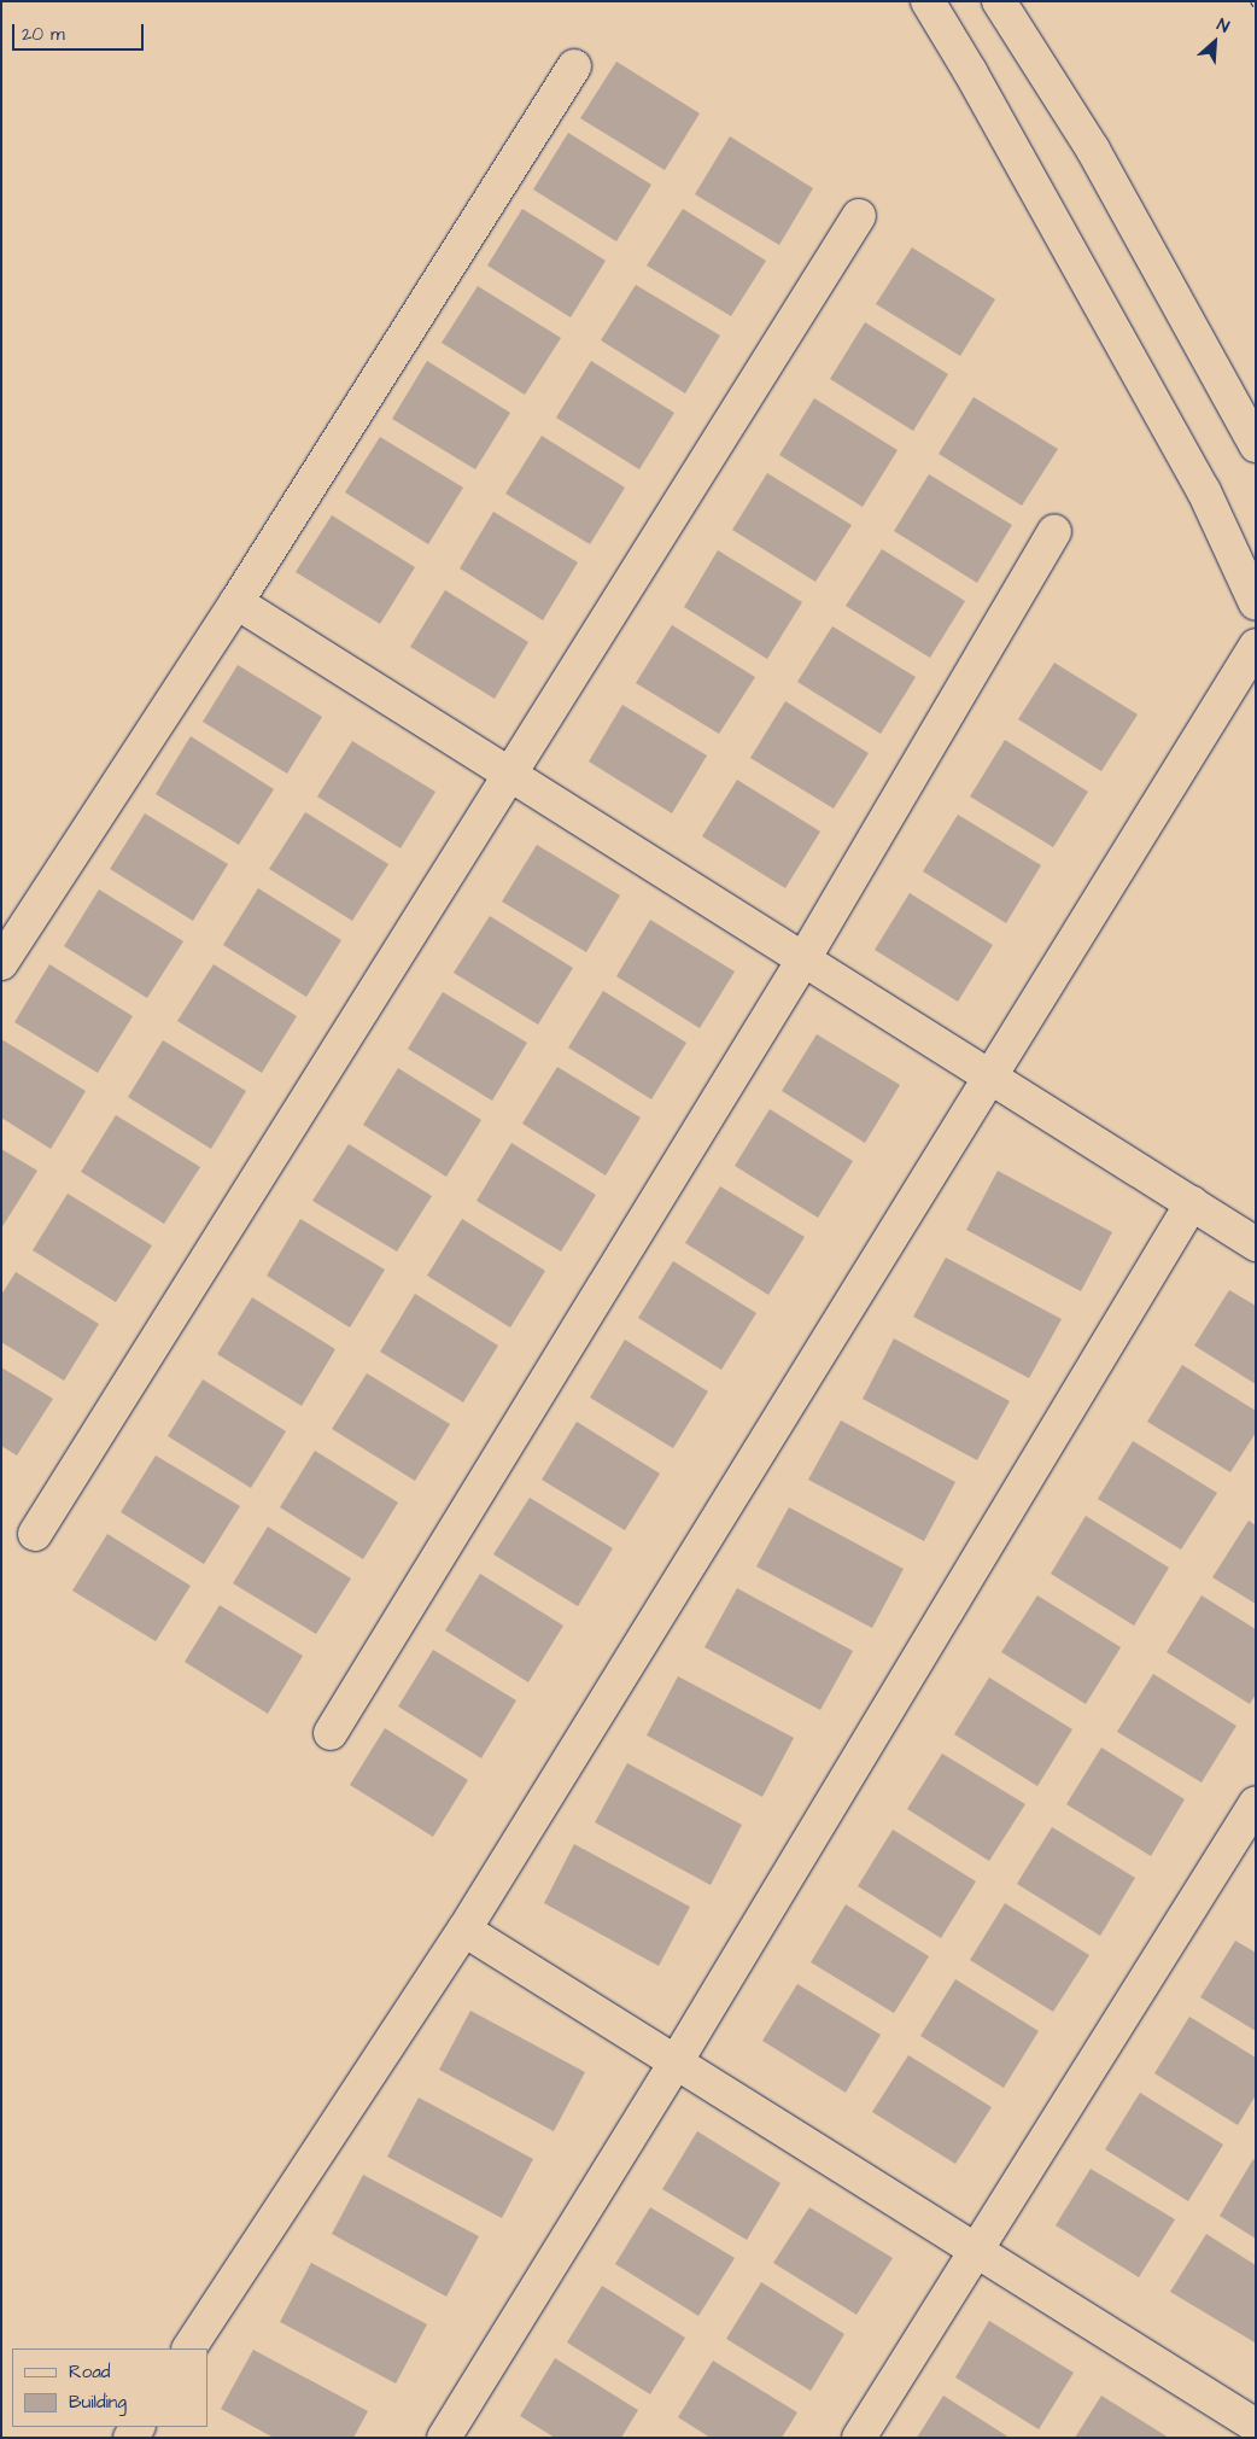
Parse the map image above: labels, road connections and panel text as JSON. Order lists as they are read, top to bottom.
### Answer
{
  "legend": ["Road", "Building"],
  "scale_bar": "20 m",
  "north": "top right"
}
